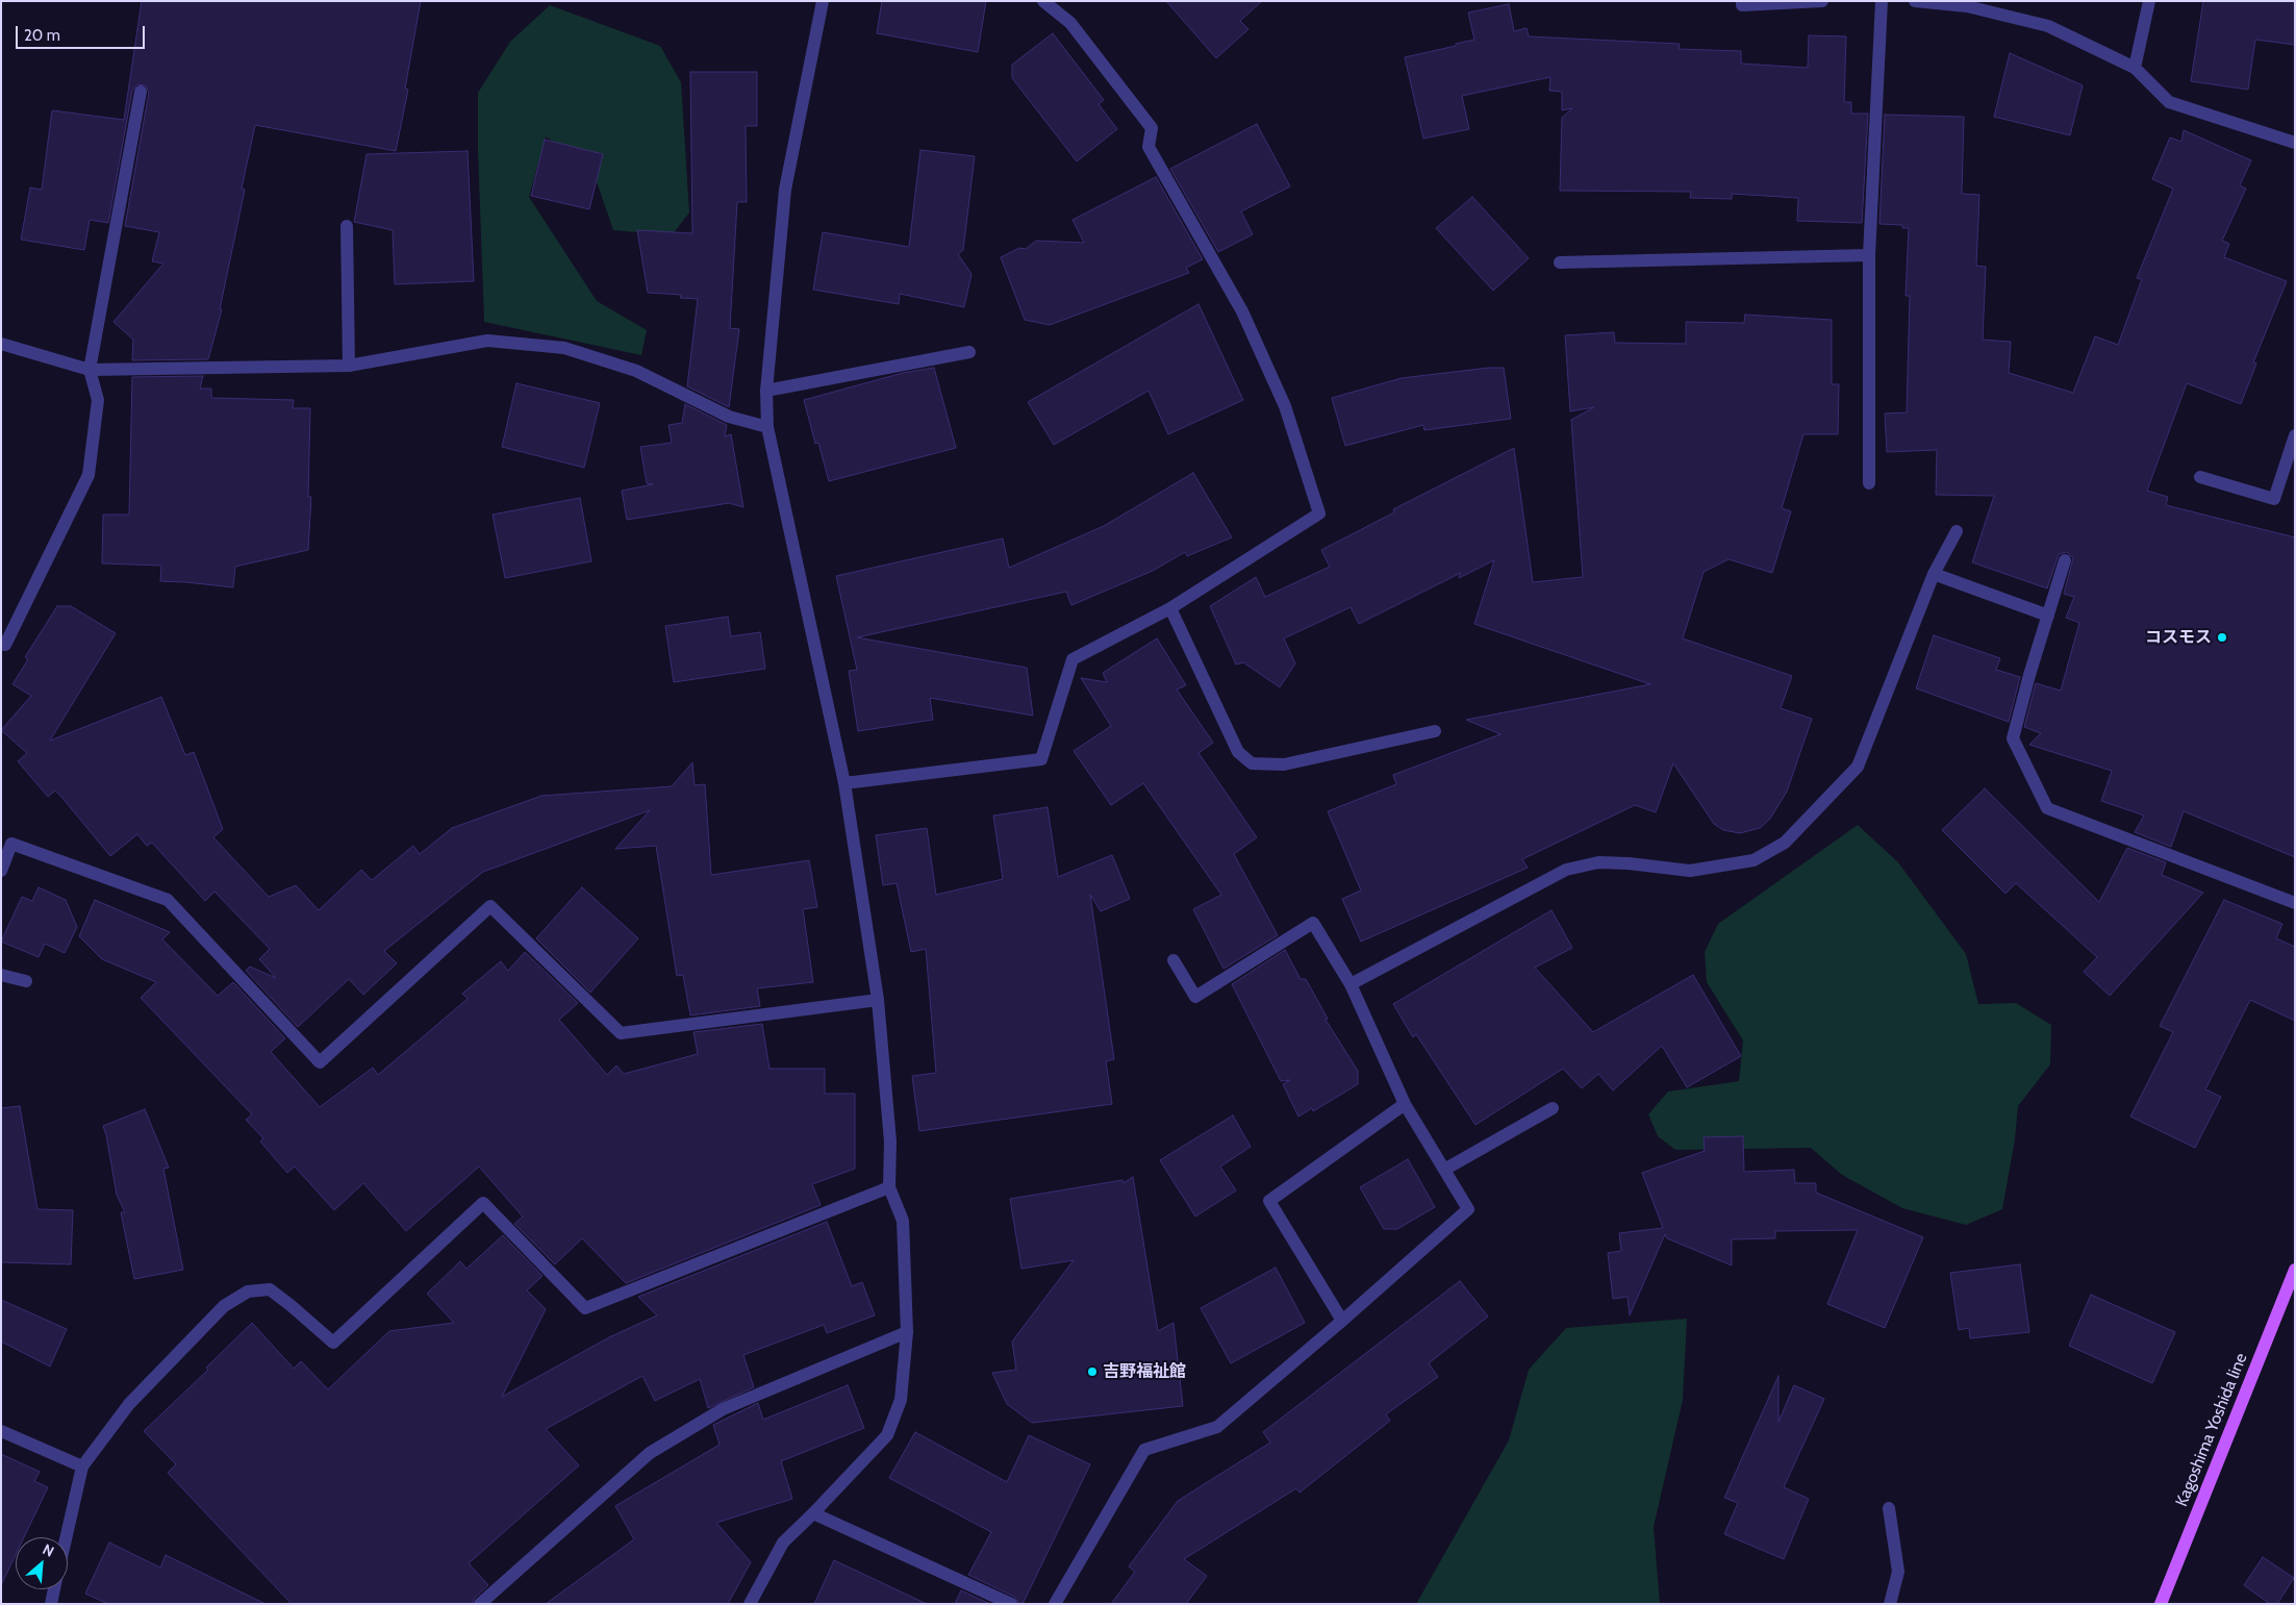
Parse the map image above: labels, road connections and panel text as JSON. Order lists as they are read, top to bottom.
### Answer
{
  "streets": {
    "main road": ["Kagoshima Yoshida line"]
  },
  "places": ["コスモス", "吉野福祉館"],
  "scale_bar": "20 m",
  "north": "top right"
}
